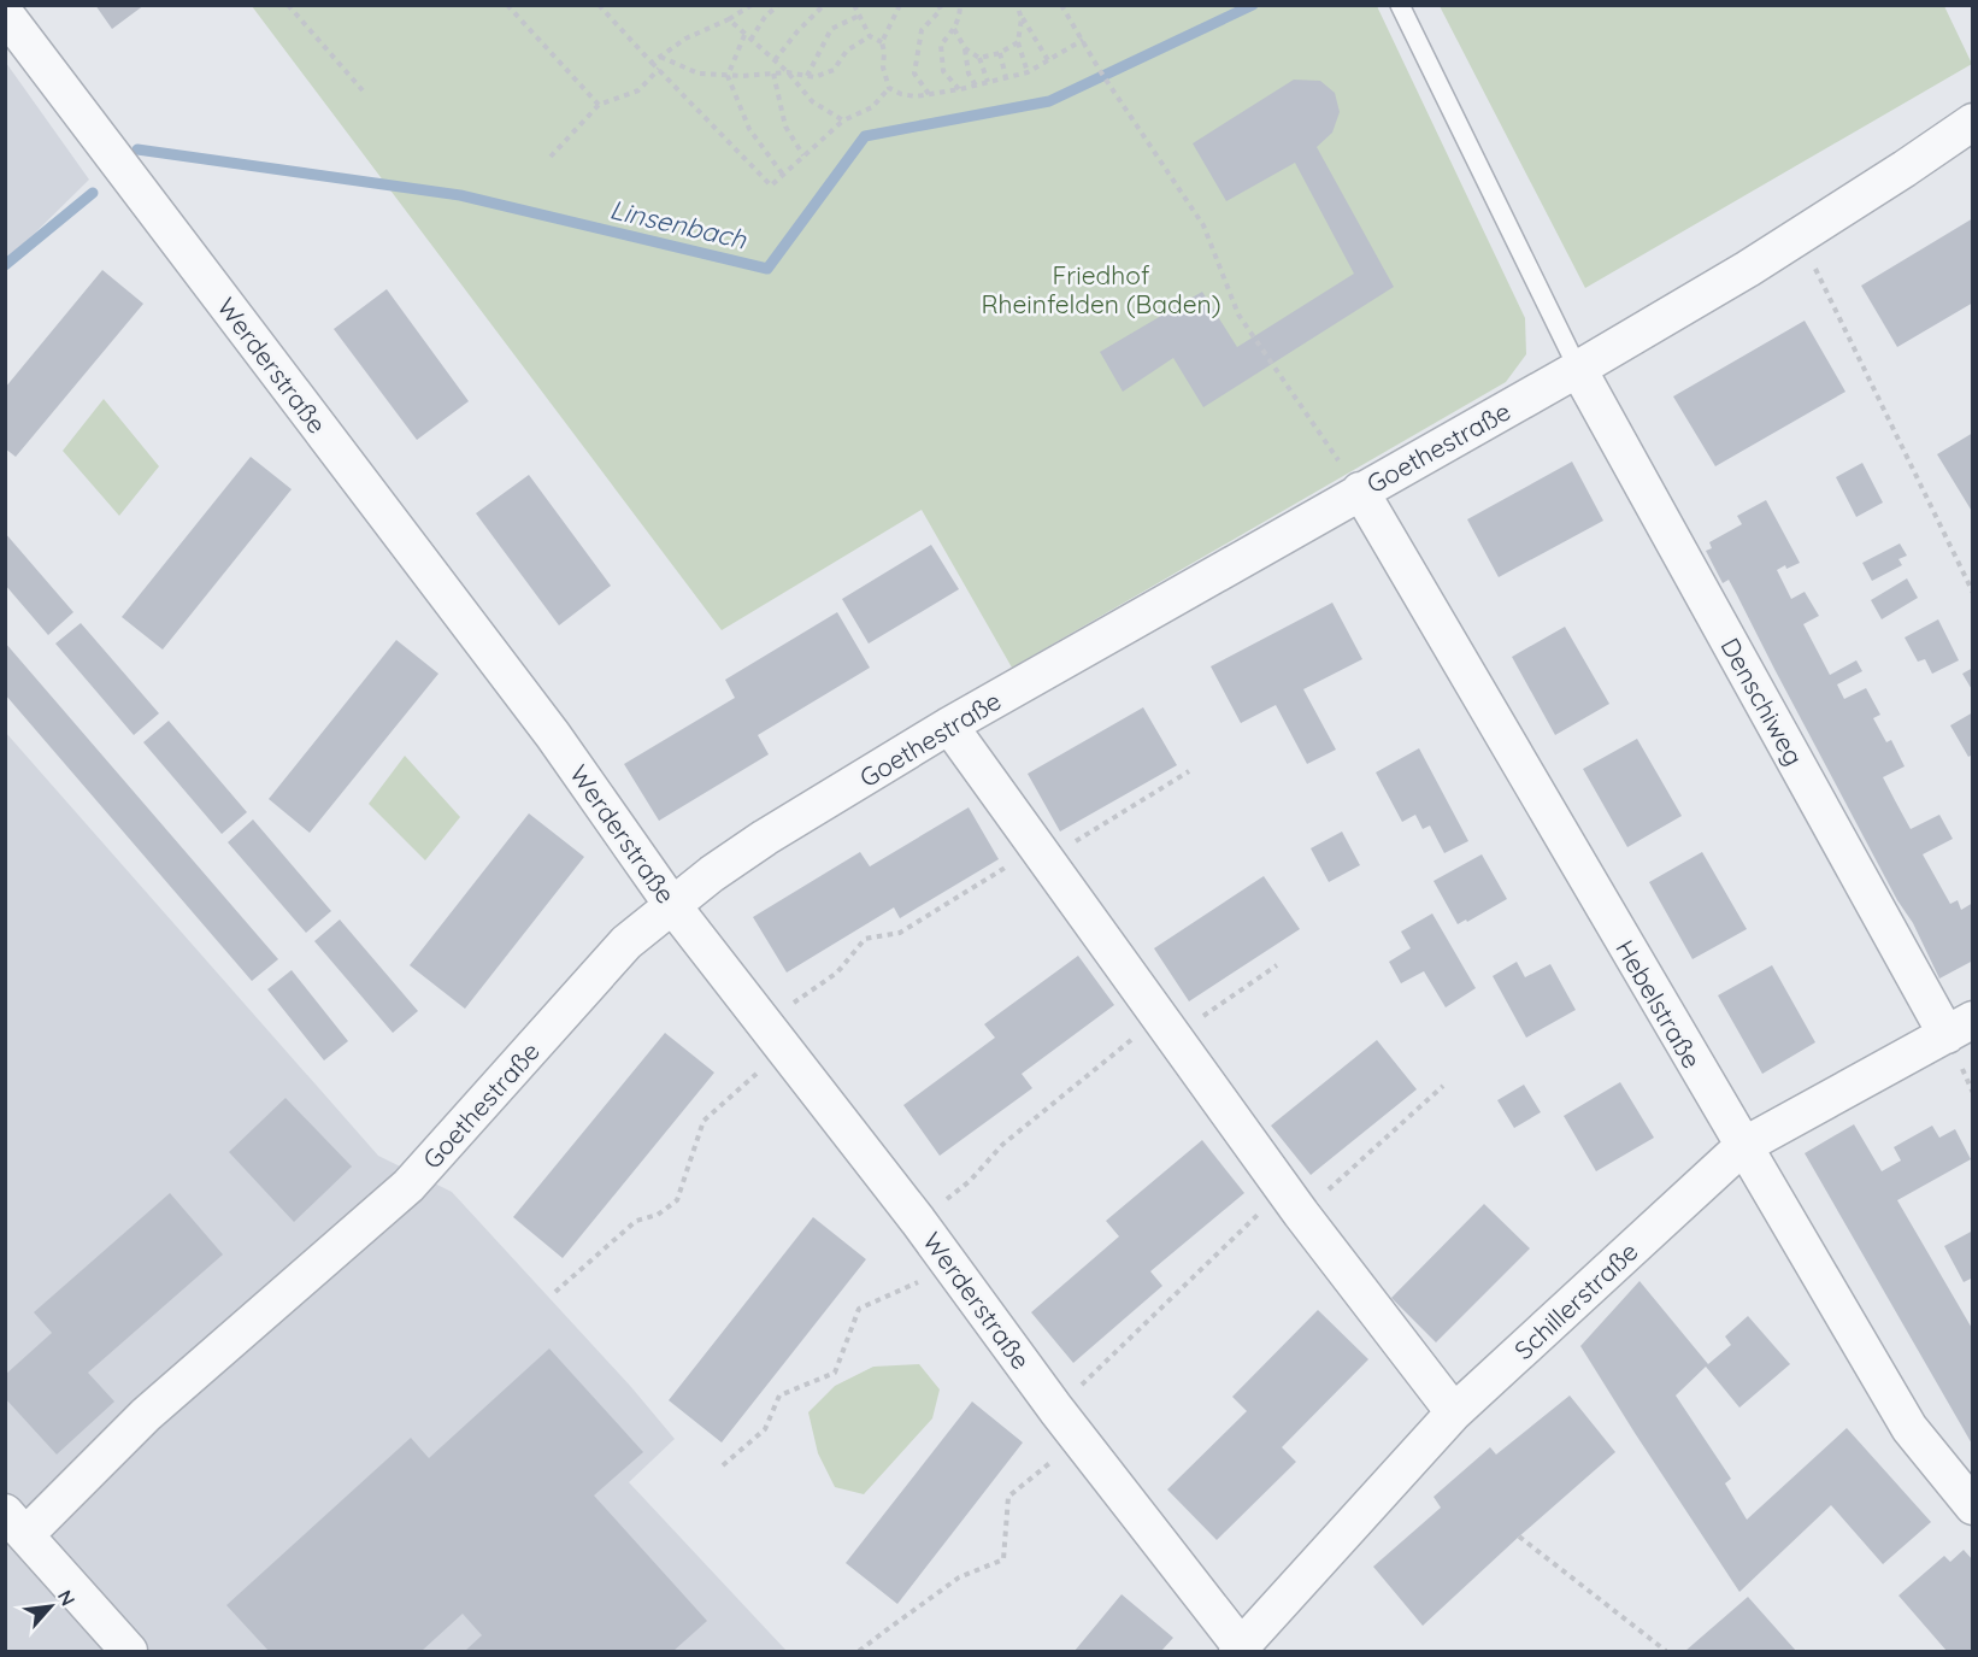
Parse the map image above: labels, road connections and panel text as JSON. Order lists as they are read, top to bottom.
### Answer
{
  "streets": {
    "street": [
      "Werderstraße",
      "Goethestraße",
      "Denschiweg",
      "Hebelstraße",
      "Schillerstraße"
    ]
  },
  "crossings": [
    ["Werderstraße", "Goethestraße"],
    ["Werderstraße", "Schillerstraße"],
    ["Goethestraße", "Denschiweg"],
    ["Goethestraße", "Hebelstraße"],
    ["Denschiweg", "Schillerstraße"],
    ["Hebelstraße", "Schillerstraße"]
  ],
  "water": ["Linsenbach"],
  "parks": ["Friedhof Rheinfelden (Baden)"],
  "north": "top right"
}
